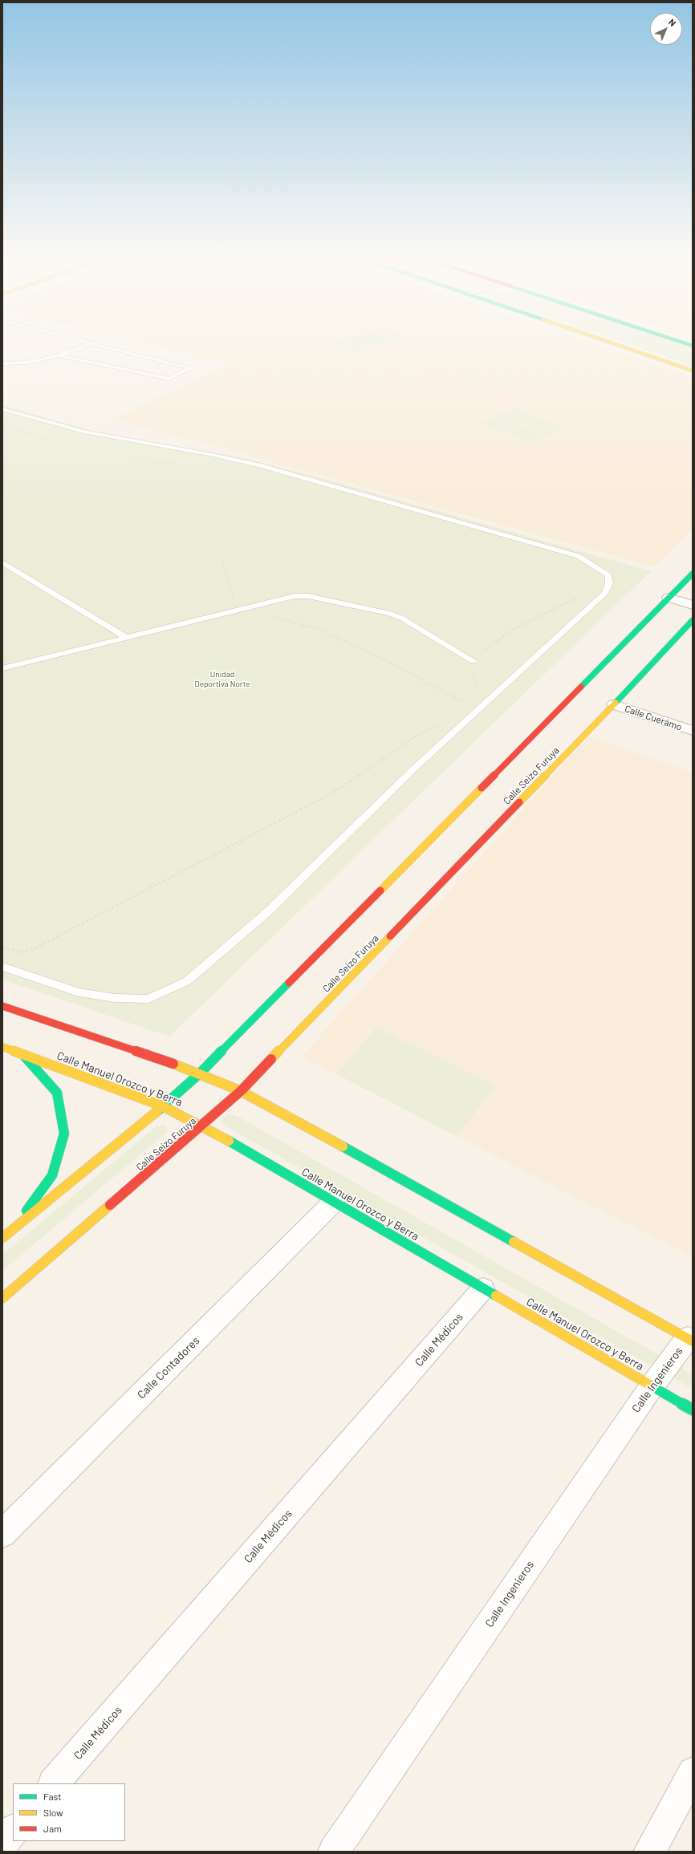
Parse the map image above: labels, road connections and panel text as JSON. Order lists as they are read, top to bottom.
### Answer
{
  "streets": {
    "street": [
      "Calle Cuerámo",
      "Calle Seizo Furuya",
      "Calle Manuel Orozco y Berra",
      "Calle Médicos",
      "Calle Contadores",
      "Calle Ingenieros"
    ]
  },
  "crossings": [
    ["Calle Cuerámo", "Calle Seizo Furuya"],
    ["Calle Seizo Furuya", "Calle Manuel Orozco y Berra"],
    ["Calle Manuel Orozco y Berra", "Calle Médicos"],
    ["Calle Manuel Orozco y Berra", "Calle Contadores"],
    ["Calle Manuel Orozco y Berra", "Calle Ingenieros"]
  ],
  "parks": ["Unidad Deportiva Norte"],
  "legend": ["Fast", "Slow", "Jam"],
  "north": "top right"
}
